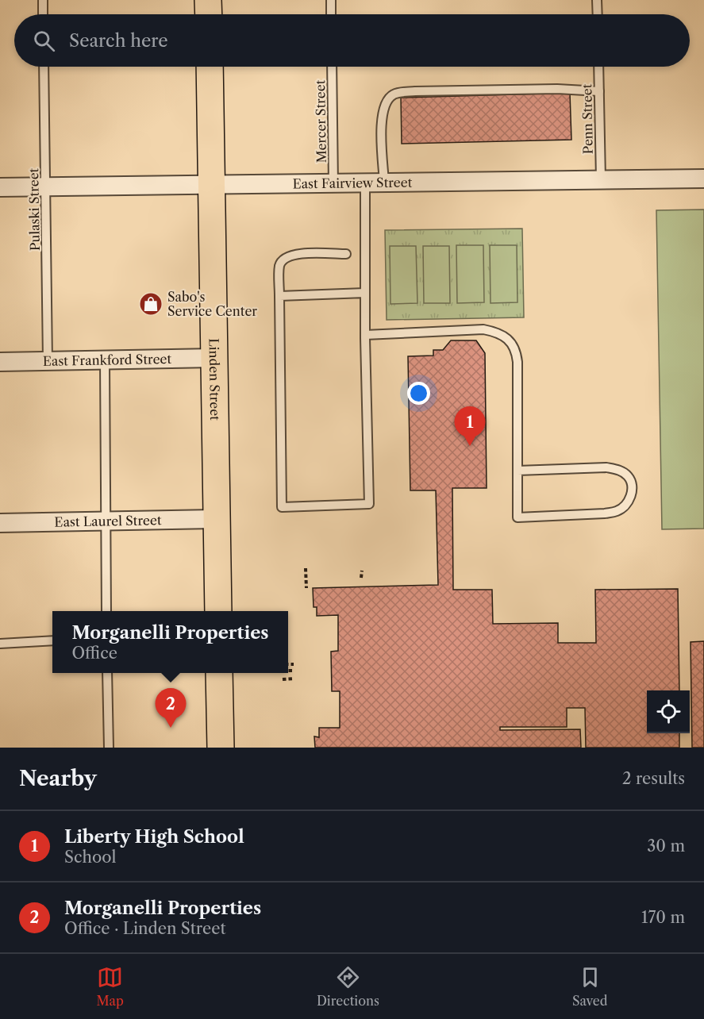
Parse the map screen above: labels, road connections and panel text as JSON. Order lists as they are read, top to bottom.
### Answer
{
  "streets": {
    "main road": ["Linden Street"],
    "street": ["East Fairview Street", "East Frankford Street", "East Laurel Street"],
    "lane": ["Penn Street", "Mercer Street", "Pulaski Street"]
  },
  "crossings": [
    ["Penn Street", "East Fairview Street"],
    ["Mercer Street", "East Fairview Street"],
    ["East Fairview Street", "Pulaski Street"],
    ["East Fairview Street", "Linden Street"],
    ["Pulaski Street", "East Frankford Street"],
    ["East Frankford Street", "Linden Street"],
    ["Linden Street", "East Laurel Street"]
  ],
  "places": {
    "shop": ["Sabo's Service Center"]
  },
  "page": {
    "search": "Search here",
    "pins": ["1", "2"],
    "popup": ["Morganelli Properties", "Office"],
    "heading": ["Nearby", "2 results"],
    "list": [
      {
        "mark": "1",
        "name": "Liberty High School",
        "note": "School",
        "value": "30 m"
      },
      {
        "mark": "2",
        "name": "Morganelli Properties",
        "note": "Office · Linden Street",
        "value": "170 m"
      }
    ],
    "nav": ["Map", "Directions", "Saved"]
  }
}
